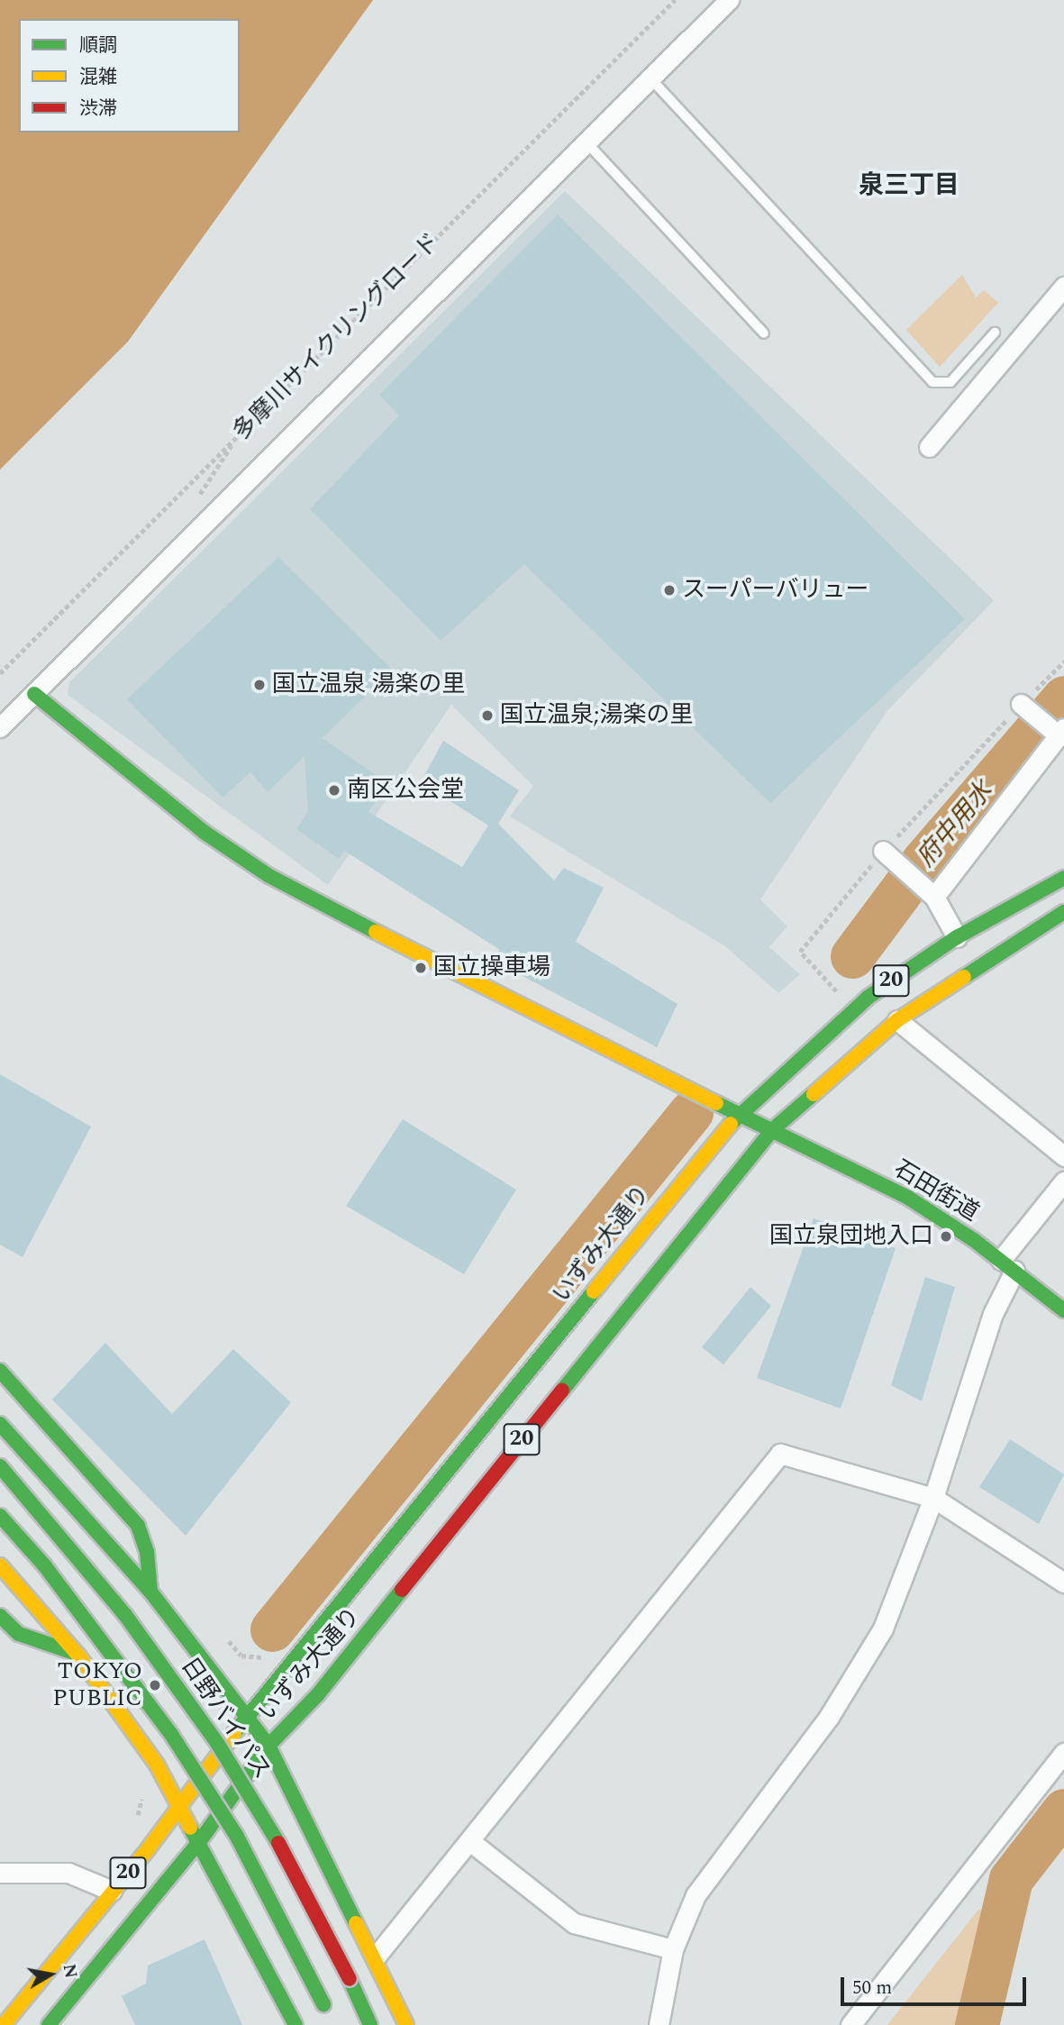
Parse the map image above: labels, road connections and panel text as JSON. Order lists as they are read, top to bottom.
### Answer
{
  "streets": {
    "main road": [
      "20",
      "石田街道",
      "いずみ大通り",
      "日野バイパス"
    ],
    "path": ["多摩川サイクリングロード"]
  },
  "crossings": [
    ["20", "いずみ大通り"],
    ["石田街道", "いずみ大通り"]
  ],
  "districts": ["泉三丁目"],
  "water": ["府中用水"],
  "places": [
    "スーパーバリュー",
    "国立温泉 湯楽の里",
    "国立温泉;湯楽の里",
    "南区公会堂",
    "国立操車場",
    "国立泉団地入口",
    "TOKYO PUBLIC"
  ],
  "legend": ["順調", "混雑", "渋滞"],
  "scale_bar": "50 m",
  "north": "right"
}
